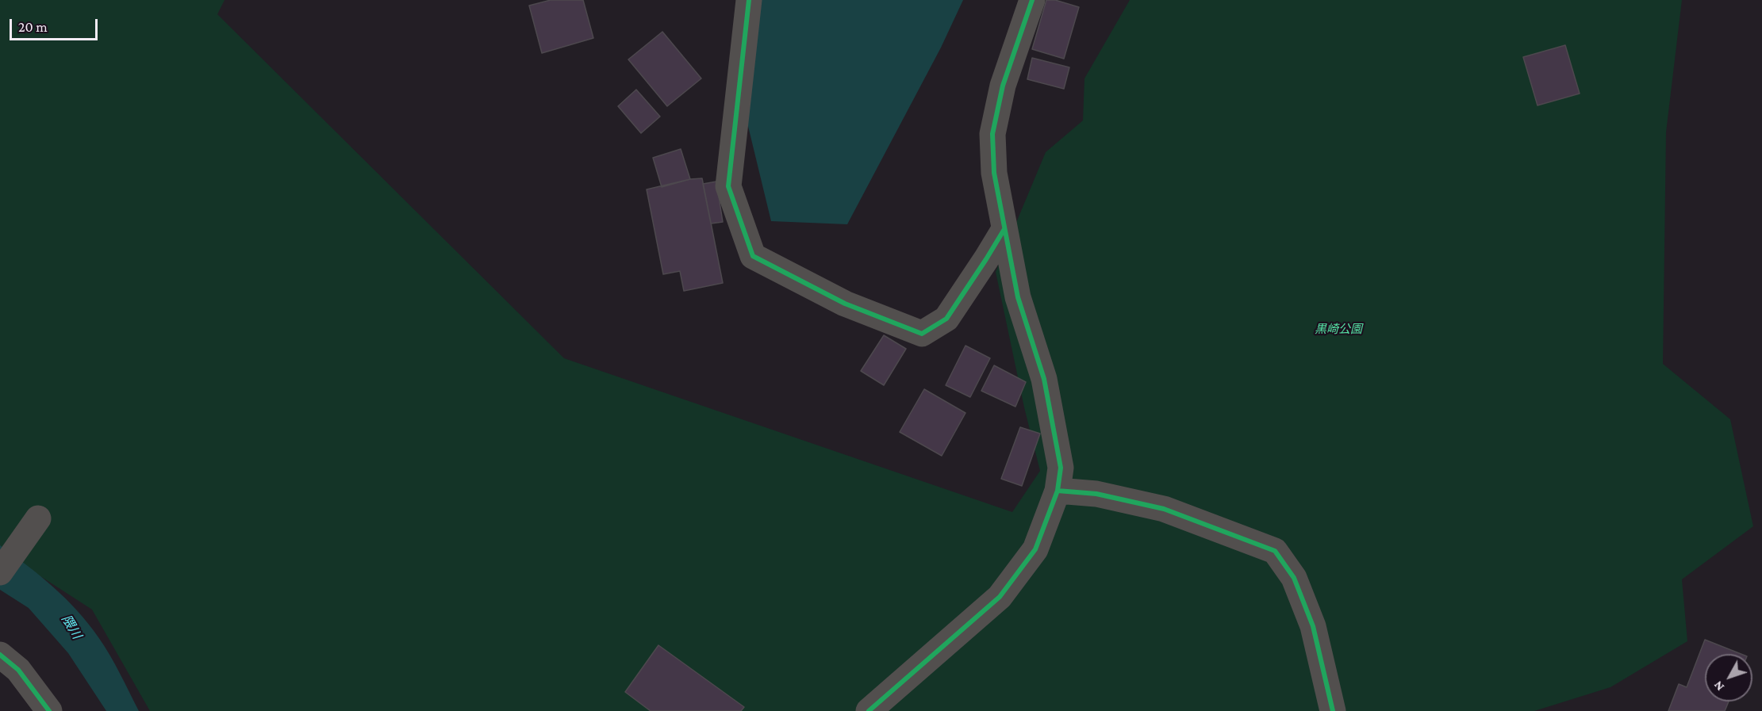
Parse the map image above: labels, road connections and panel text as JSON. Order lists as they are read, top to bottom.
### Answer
{
  "water": ["隈川"],
  "parks": ["黒崎公園"],
  "scale_bar": "20 m",
  "north": "bottom left"
}
